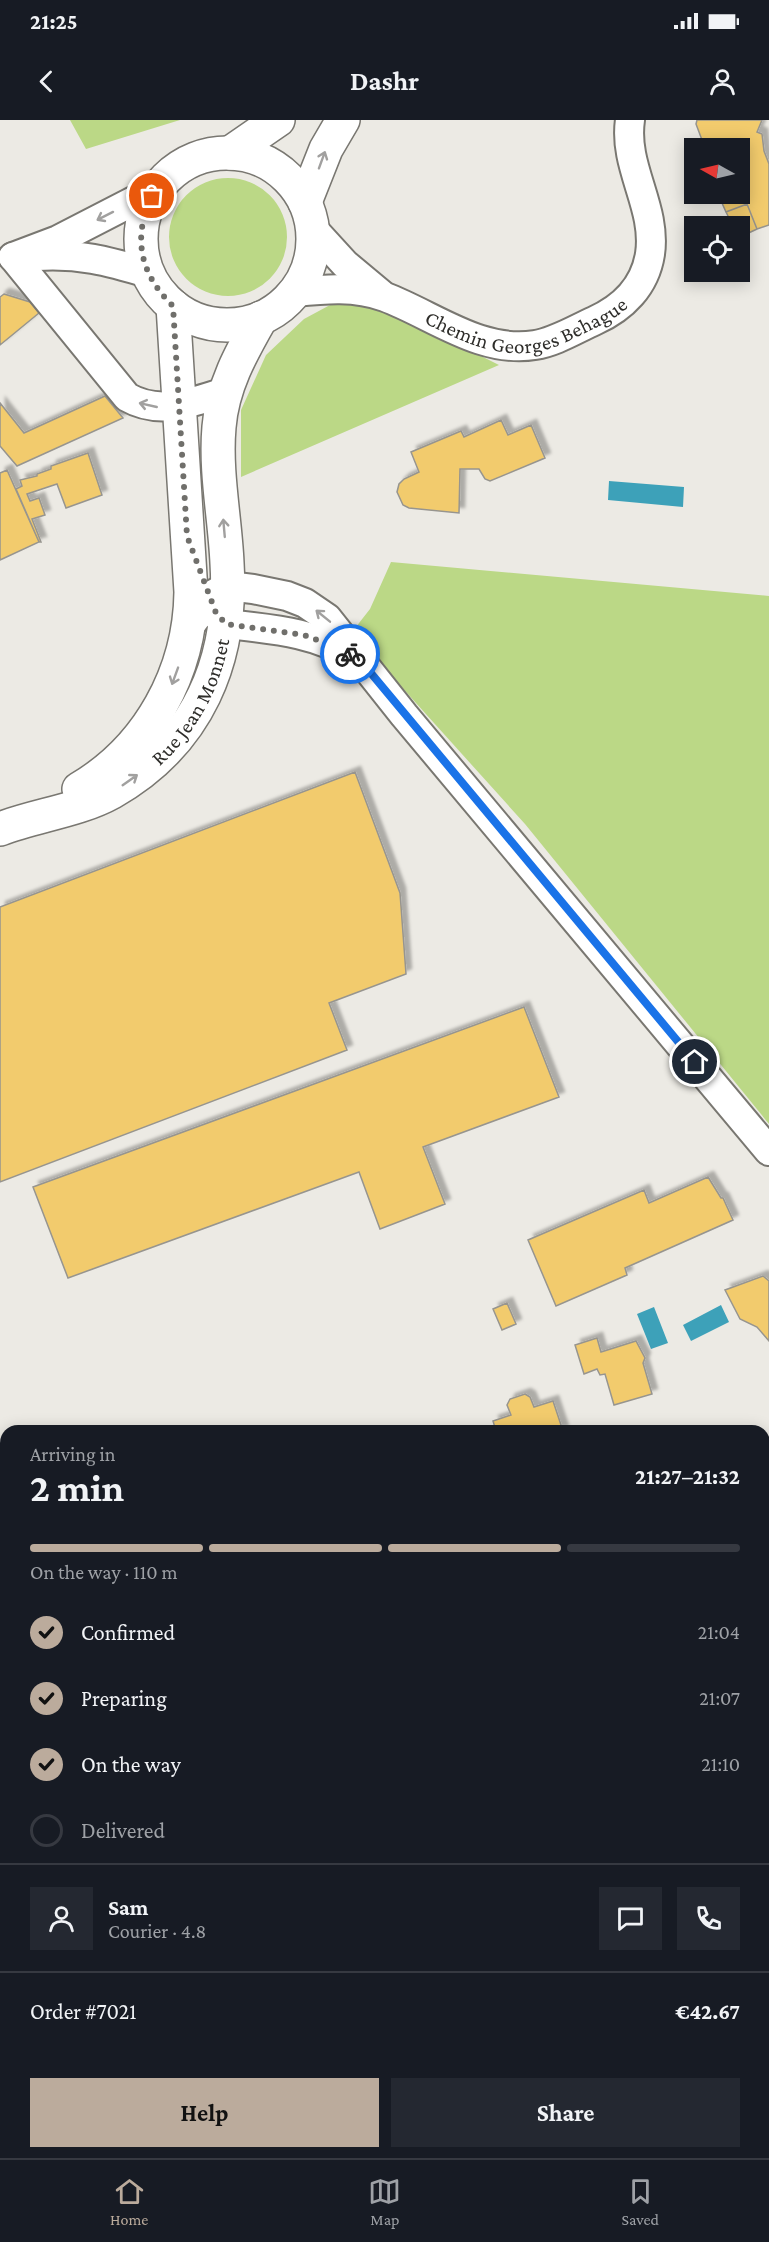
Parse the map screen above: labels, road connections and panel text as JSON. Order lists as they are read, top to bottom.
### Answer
{
  "streets": {
    "street": ["Chemin Georges Behague", "Rue Jean Monnet"]
  },
  "crossings": [
    ["Chemin Georges Behague", "Rue Jean Monnet"]
  ],
  "north": "left",
  "page": {
    "status": "21:25",
    "header": "Dashr",
    "heading": ["2 min", "Arriving in", "21:27–21:32"],
    "panel": [
      "Sam",
      "Courier · 4.8",
      "Order #7021",
      "€42.67"
    ],
    "bar": "On the way · 110 m",
    "list": [
      ["Confirmed", "21:04"],
      ["Preparing", "21:07"],
      ["On the way", "21:10"],
      "Delivered"
    ],
    "buttons": ["Help", "Share"],
    "tabs": ["Home", "Map", "Saved"]
  }
}
